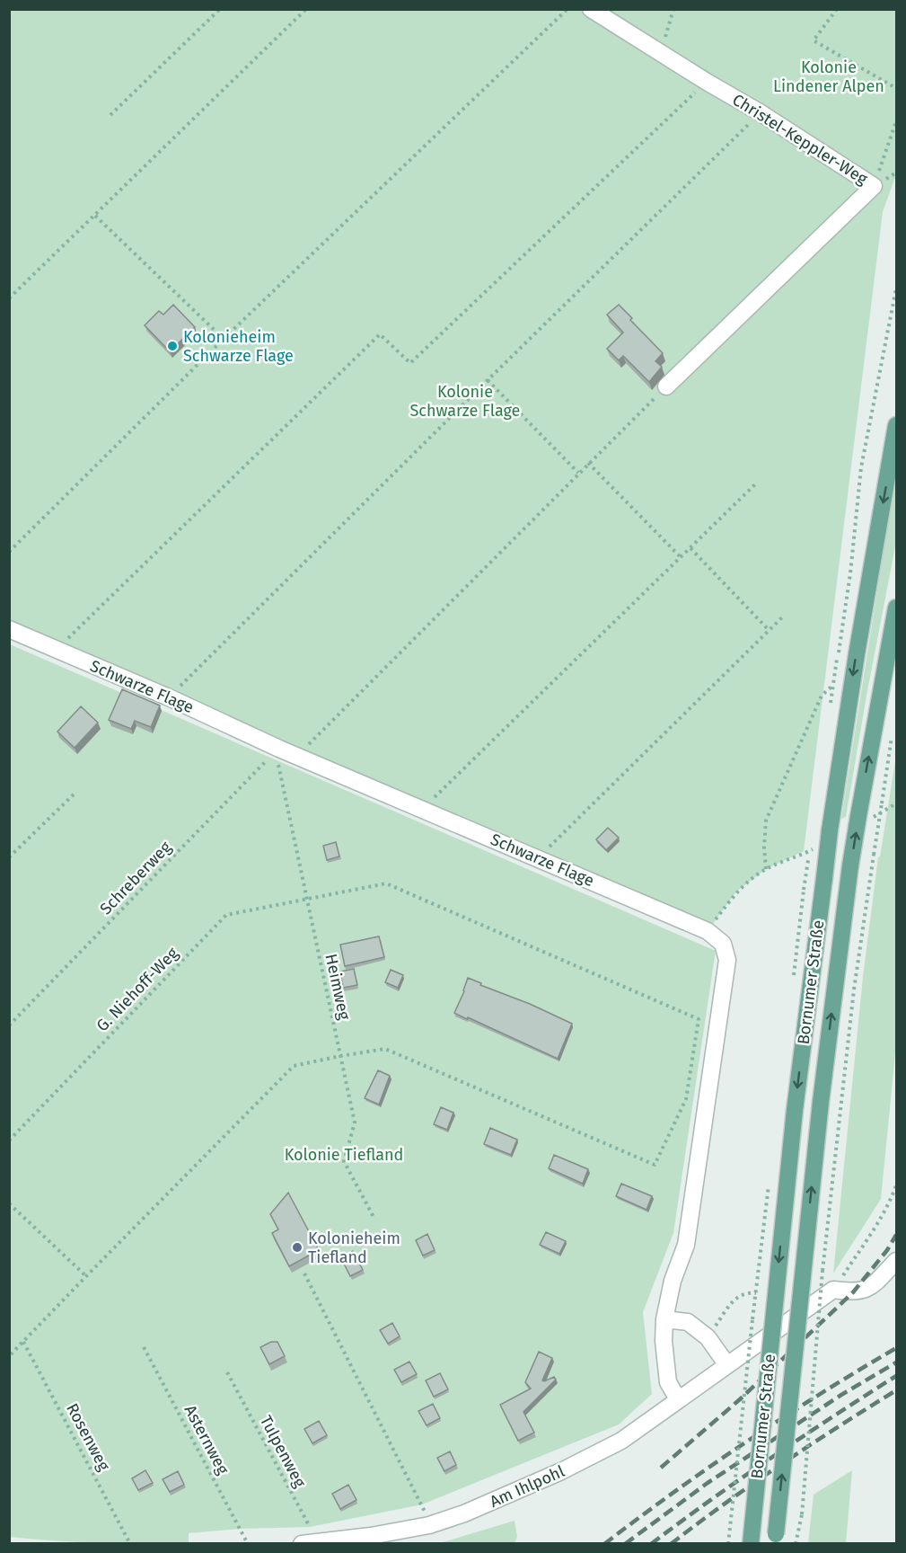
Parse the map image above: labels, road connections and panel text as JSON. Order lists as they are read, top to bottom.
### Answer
{
  "streets": {
    "main road": ["Bornumer Straße"],
    "lane": ["Christel-Keppler-Weg", "Schwarze Flage", "Am Ihlpohl"],
    "path": [
      "Schreberweg",
      "Heimweg",
      "G. Niehoff-Weg",
      "Rosenweg",
      "Asternweg",
      "Tulpenweg"
    ]
  },
  "crossings": [
    ["Schwarze Flage", "Am Ihlpohl"],
    ["Schreberweg", "Heimweg"],
    ["Heimweg", "G. Niehoff-Weg"],
    ["Tulpenweg", "Am Ihlpohl"]
  ],
  "parks": ["Kolonie Lindener Alpen", "Kolonie Schwarze Flage", "Kolonie Tiefland"],
  "places": ["Kolonieheim Schwarze Flage", "Kolonieheim Tiefland"]
}
